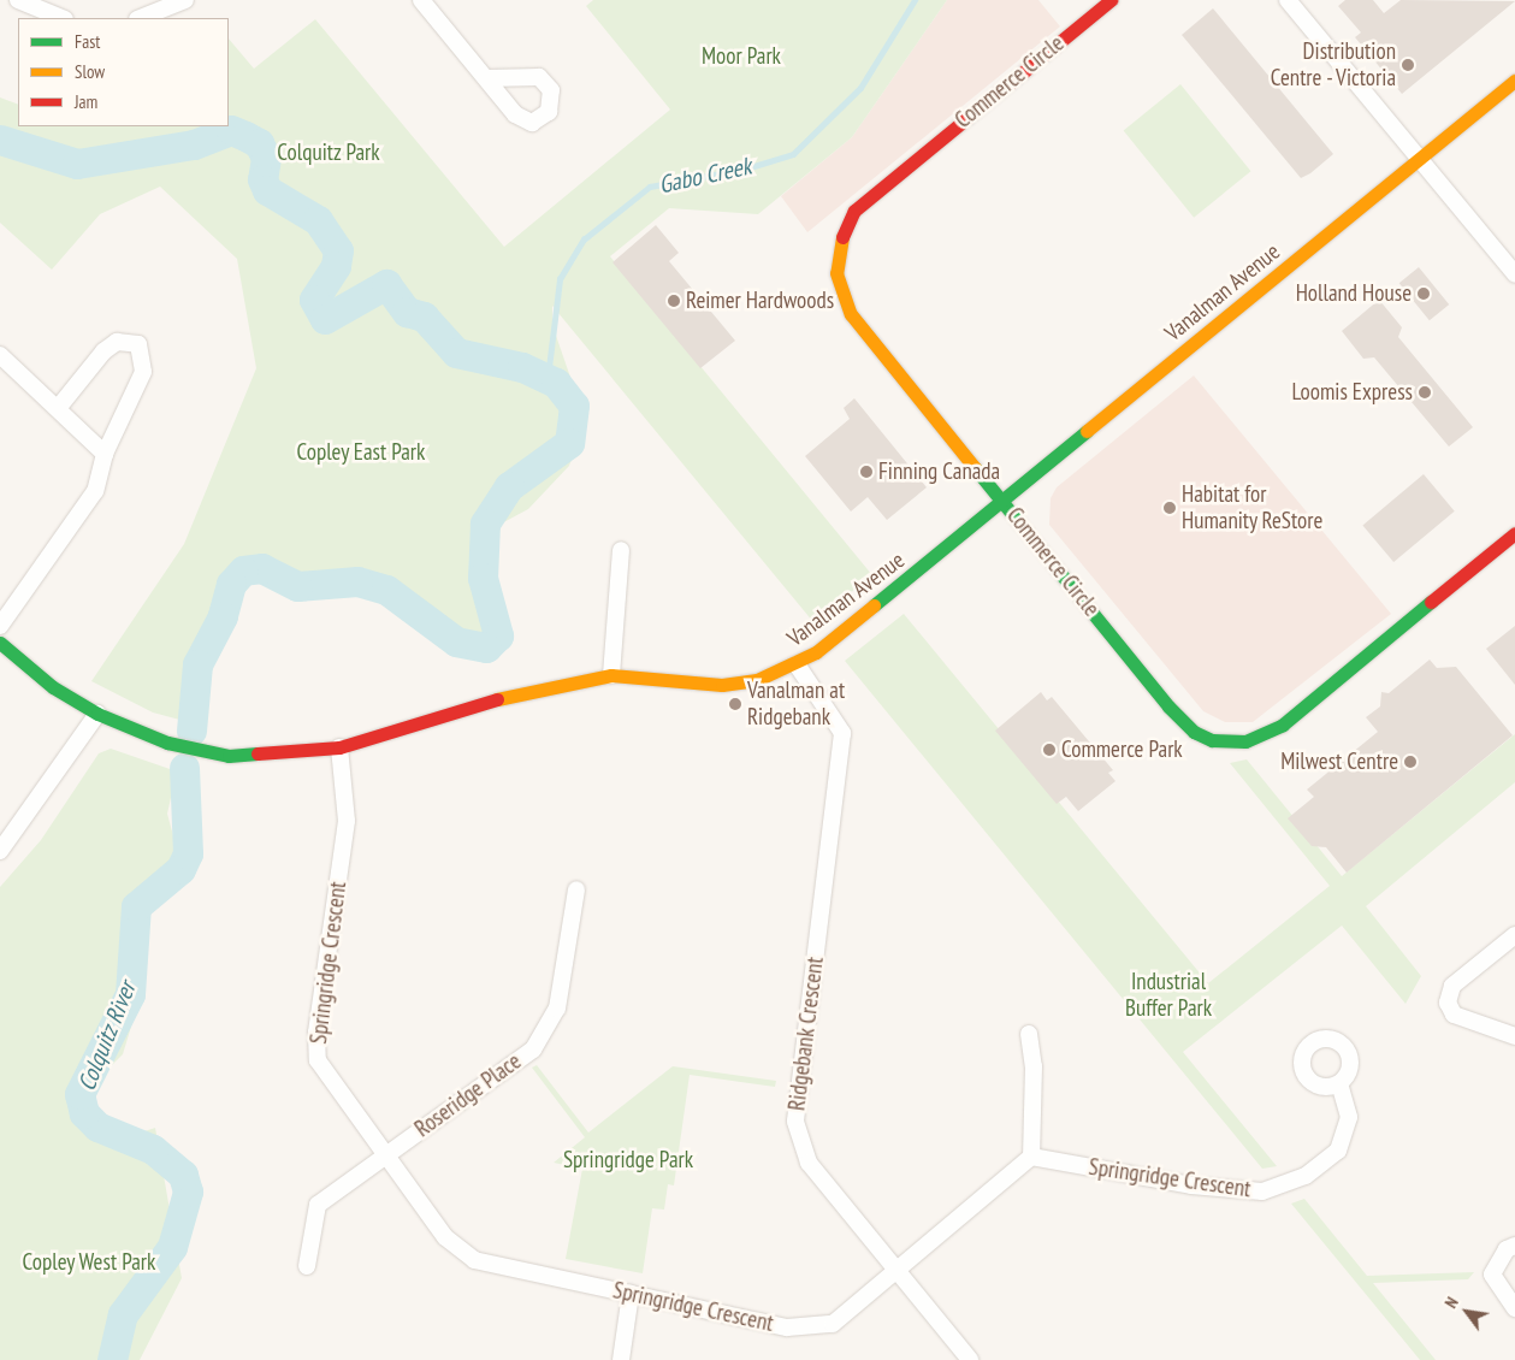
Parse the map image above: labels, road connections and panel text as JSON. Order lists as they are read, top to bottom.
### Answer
{
  "streets": {
    "street": [
      "Commerce Circle",
      "Vanalman Avenue",
      "Springridge Crescent",
      "Ridgebank Crescent",
      "Roseridge Place"
    ]
  },
  "crossings": [
    ["Commerce Circle", "Vanalman Avenue"],
    ["Vanalman Avenue", "Springridge Crescent"],
    ["Vanalman Avenue", "Ridgebank Crescent"],
    ["Springridge Crescent", "Ridgebank Crescent"],
    ["Springridge Crescent", "Roseridge Place"]
  ],
  "water": ["Gabo Creek", "Colquitz River"],
  "parks": [
    "Moor Park",
    "Colquitz Park",
    "Copley East Park",
    "Industrial Buffer Park",
    "Springridge Park",
    "Copley West Park"
  ],
  "places": [
    "Distribution Centre - Victoria",
    "Holland House",
    "Reimer Hardwoods",
    "Loomis Express",
    "Finning Canada",
    "Habitat for Humanity ReStore",
    "Vanalman at Ridgebank",
    "Commerce Park",
    "Milwest Centre"
  ],
  "legend": ["Fast", "Slow", "Jam"],
  "north": "top left"
}
